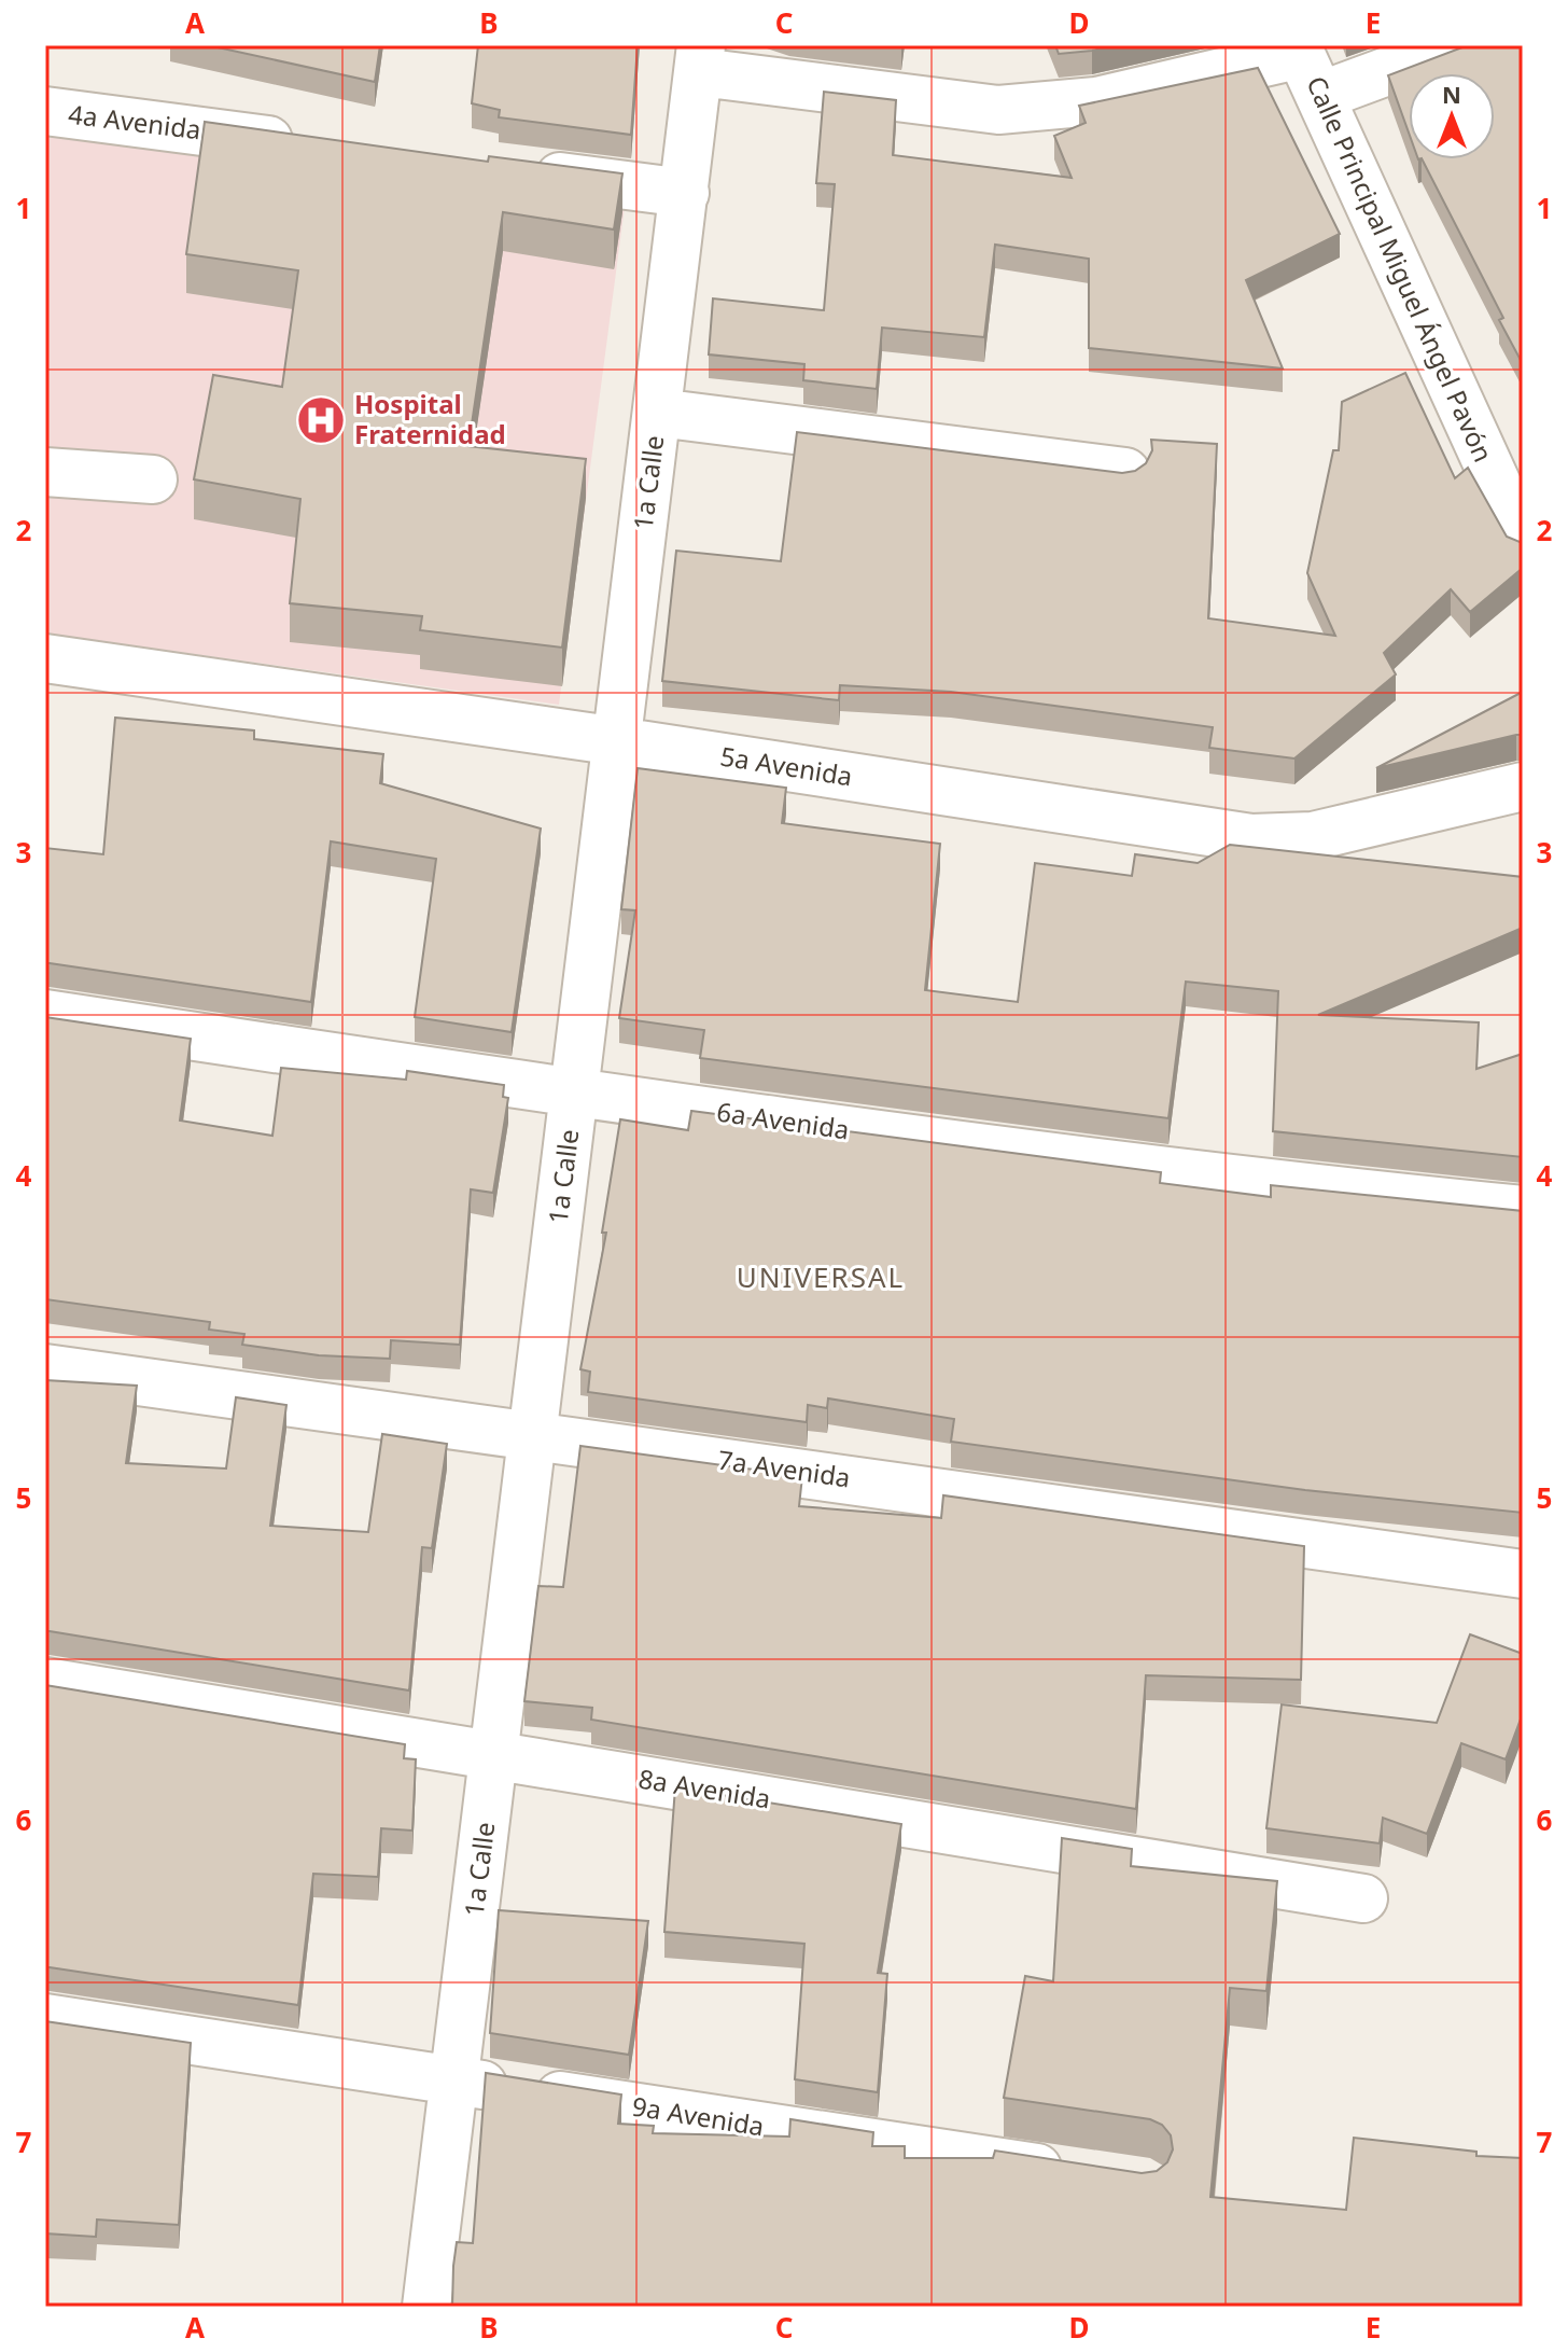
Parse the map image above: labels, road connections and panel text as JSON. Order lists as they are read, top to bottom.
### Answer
{
  "streets": {
    "street": [
      "4a Avenida",
      "Calle Principal Miguel Ángel Pavón",
      "1a Calle",
      "5a Avenida",
      "6a Avenida",
      "7a Avenida",
      "8a Avenida",
      "9a Avenida"
    ]
  },
  "crossings": [
    ["1a Calle", "5a Avenida"],
    ["1a Calle", "6a Avenida"],
    ["1a Calle", "7a Avenida"],
    ["1a Calle", "8a Avenida"],
    ["1a Calle", "9a Avenida"]
  ],
  "districts": ["UNIVERSAL"],
  "places": {
    "hospital": ["Hospital Fraternidad"]
  },
  "north": "top",
  "grid": {
    "columns": [
      "A",
      "B",
      "C",
      "D",
      "E"
    ],
    "rows": [
      "1",
      "2",
      "3",
      "4",
      "5",
      "6",
      "7"
    ]
  }
}
